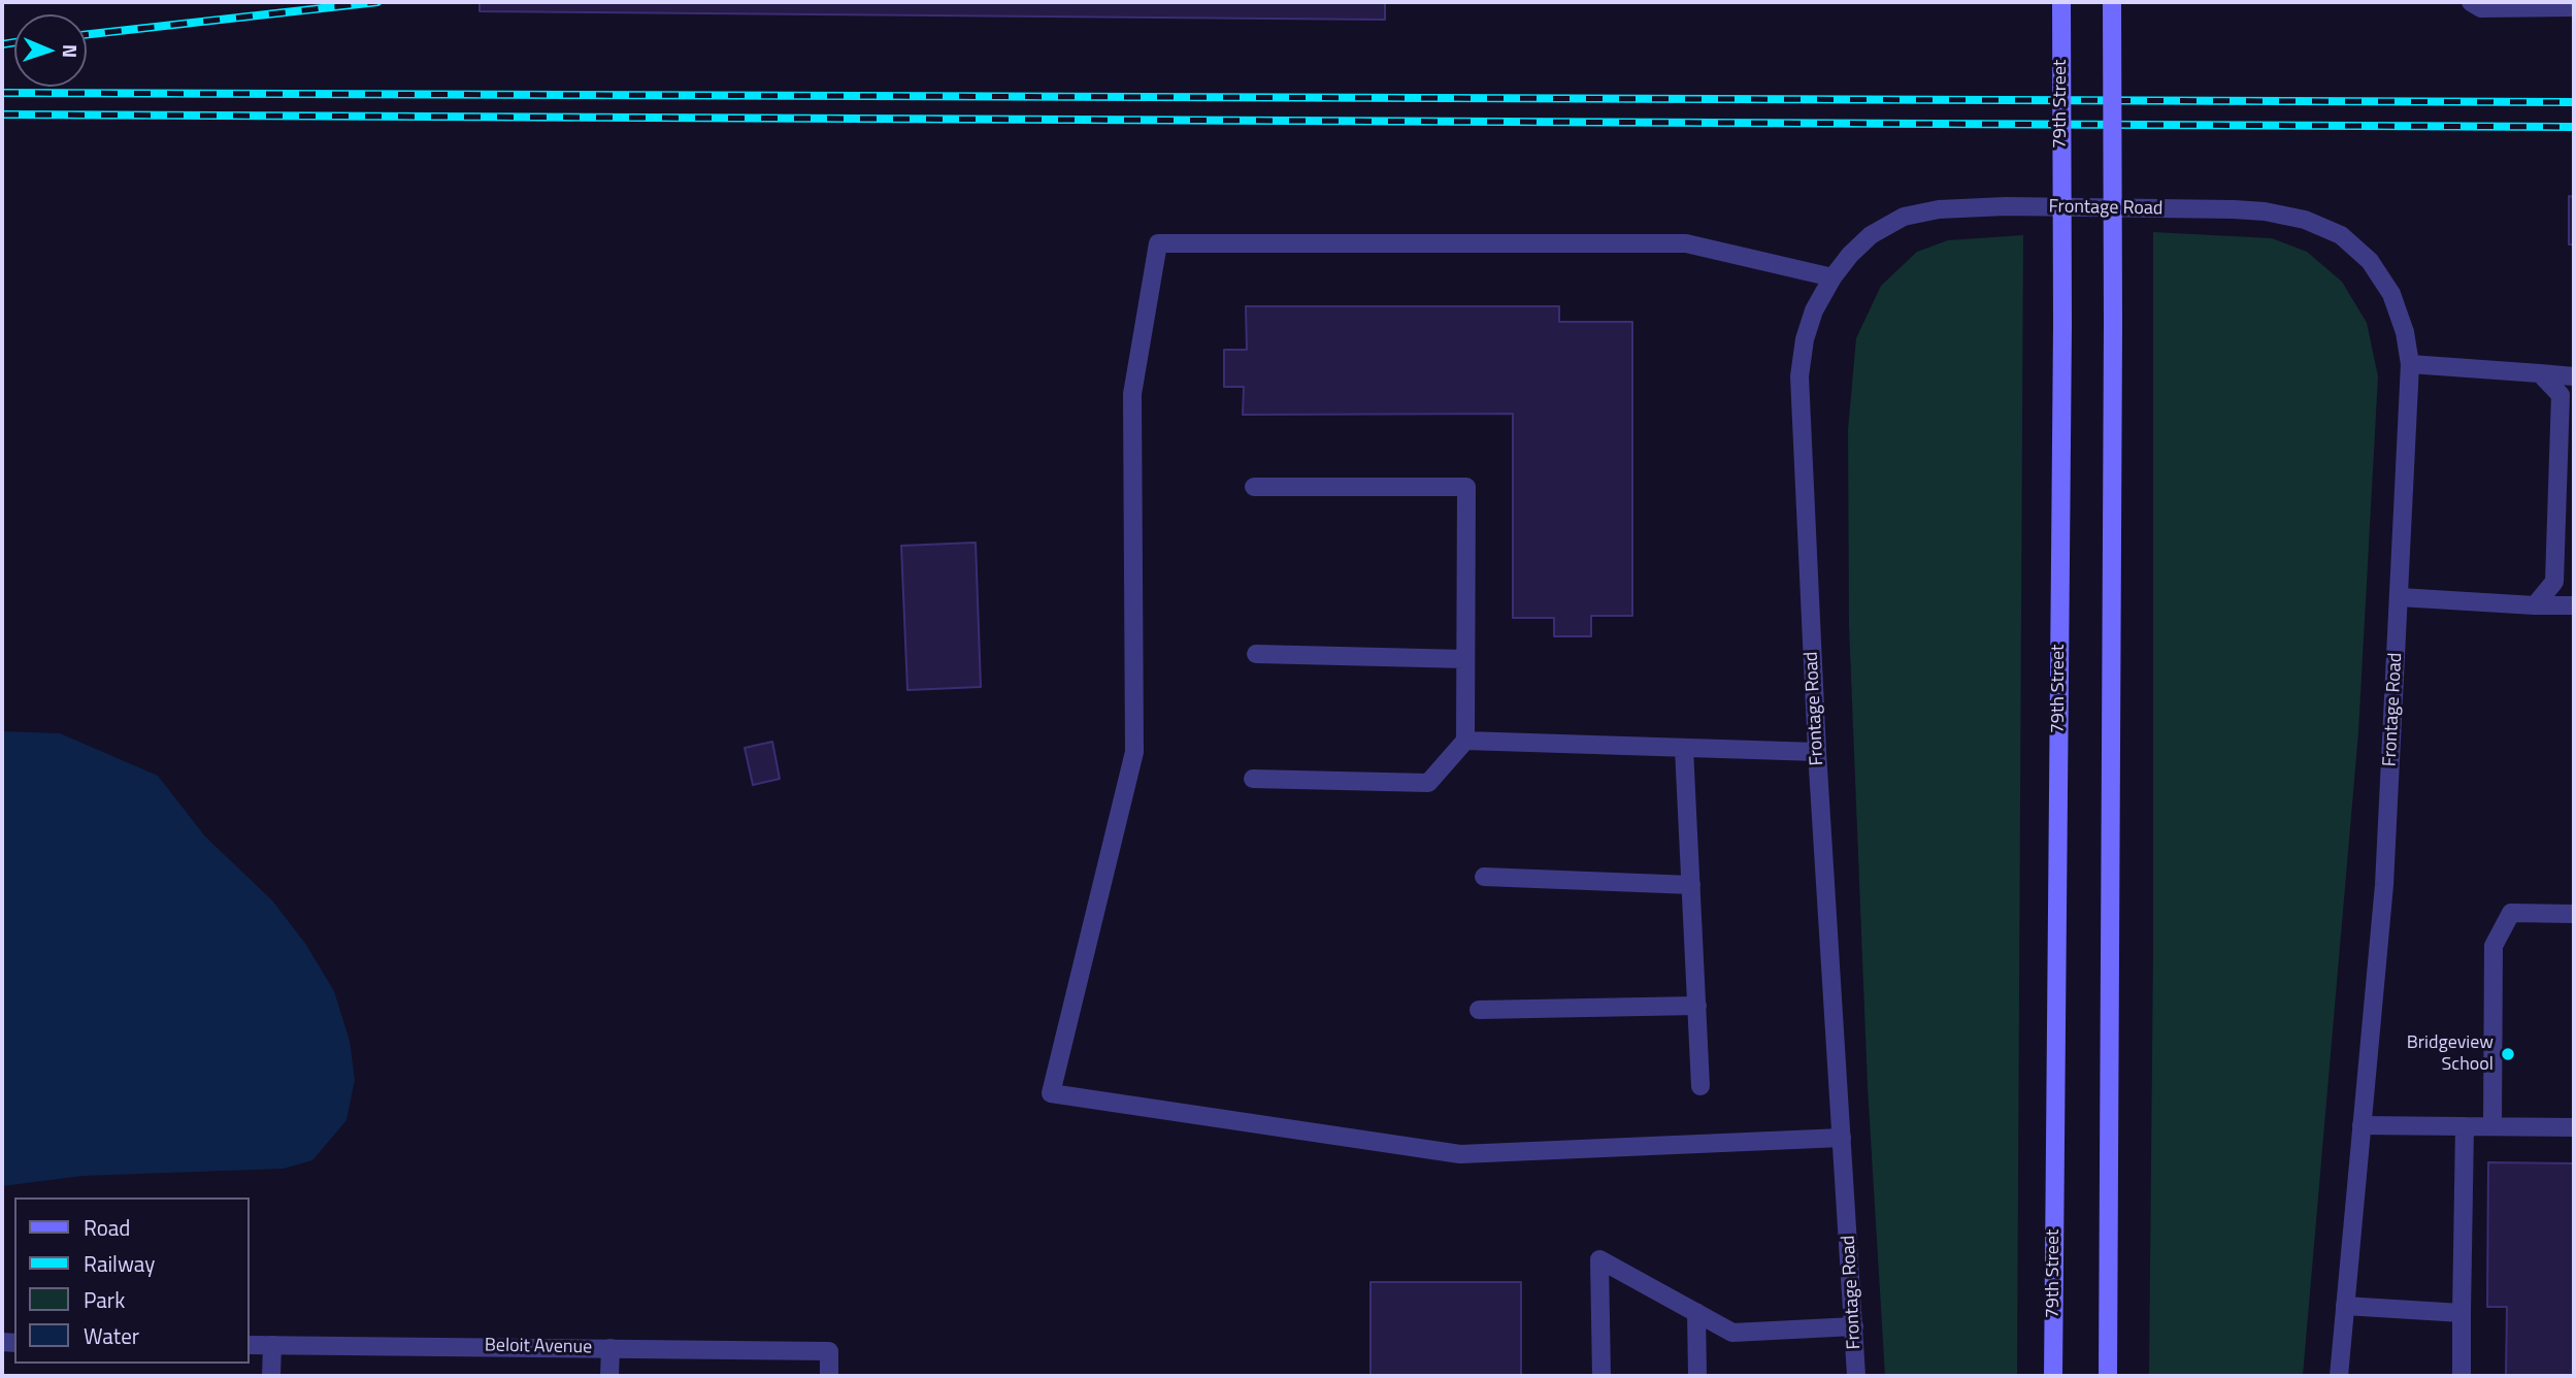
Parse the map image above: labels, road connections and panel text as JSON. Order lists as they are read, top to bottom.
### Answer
{
  "streets": {
    "main road": ["79th Street"],
    "street": ["Frontage Road", "Beloit Avenue"]
  },
  "places": ["Bridgeview School"],
  "legend": [
    "Road",
    "Railway",
    "Park",
    "Water"
  ],
  "north": "right"
}
